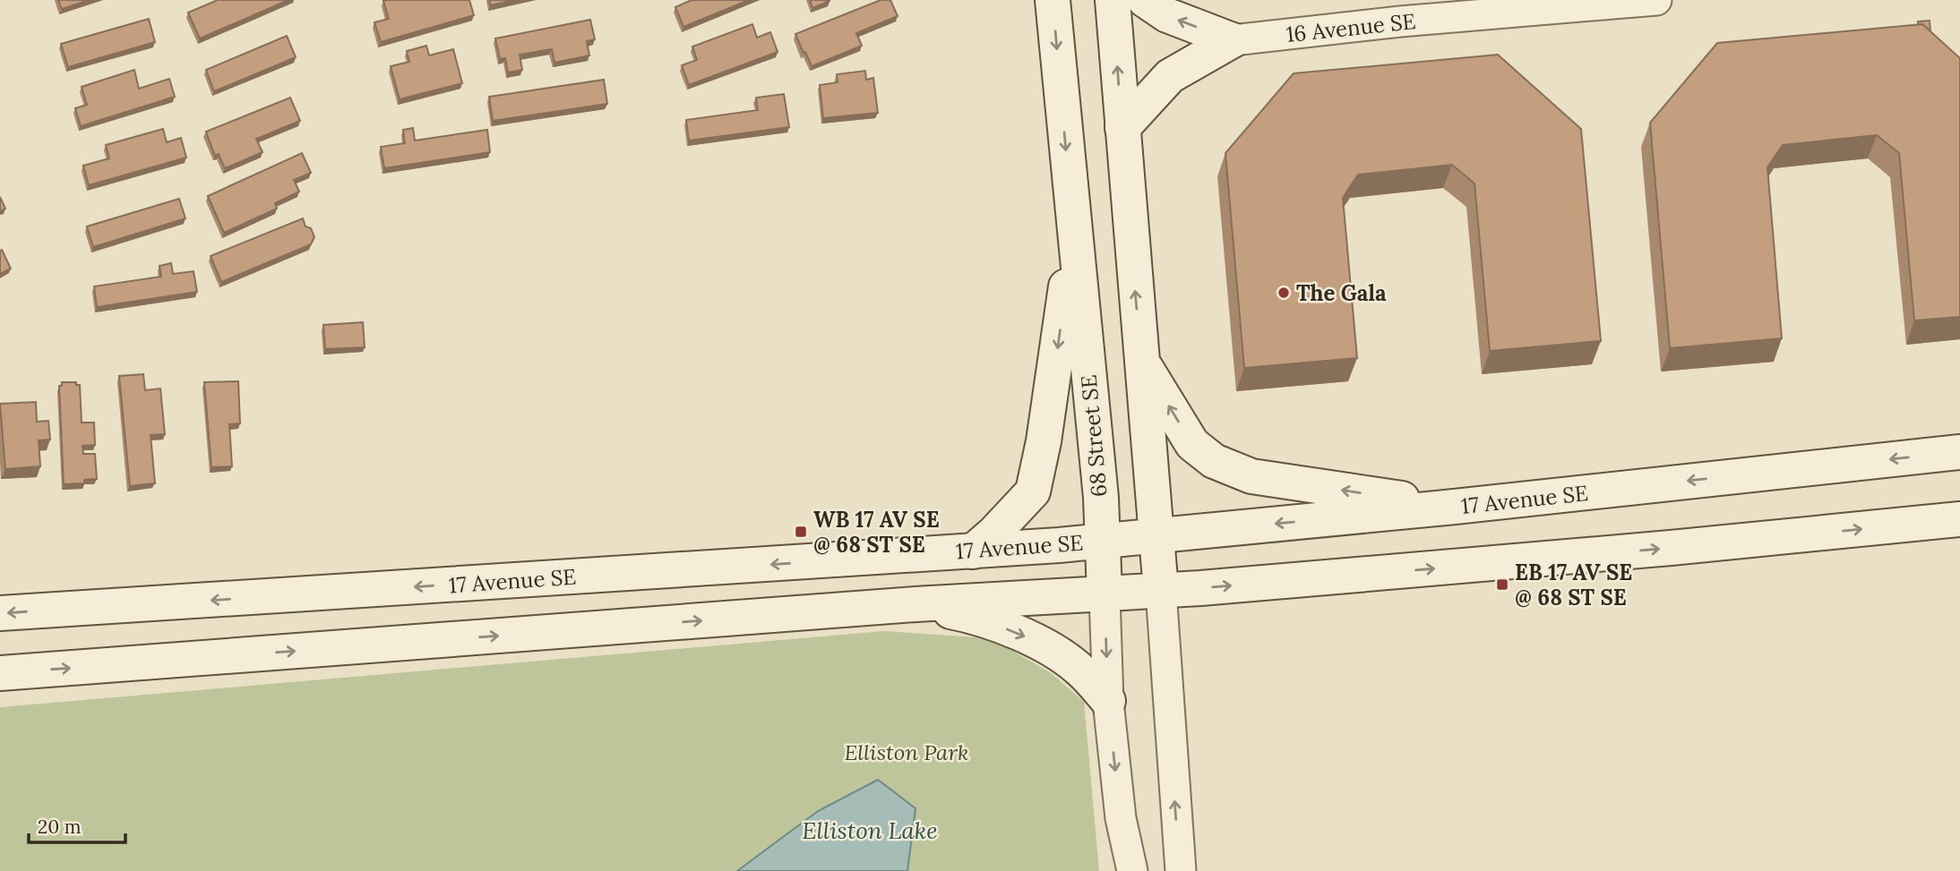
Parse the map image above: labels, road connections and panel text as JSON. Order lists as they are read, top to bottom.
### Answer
{
  "streets": {
    "main road": ["68 Street SE", "17 Avenue SE"],
    "street": ["16 Avenue SE"]
  },
  "crossings": [
    ["68 Street SE", "17 Avenue SE"]
  ],
  "water": ["Elliston Lake"],
  "parks": ["Elliston Park"],
  "places": {
    "other": ["The Gala"],
    "transit": ["WB 17 AV SE @ 68 ST SE", "EB 17 AV SE @ 68 ST SE"]
  },
  "scale_bar": "20 m"
}
